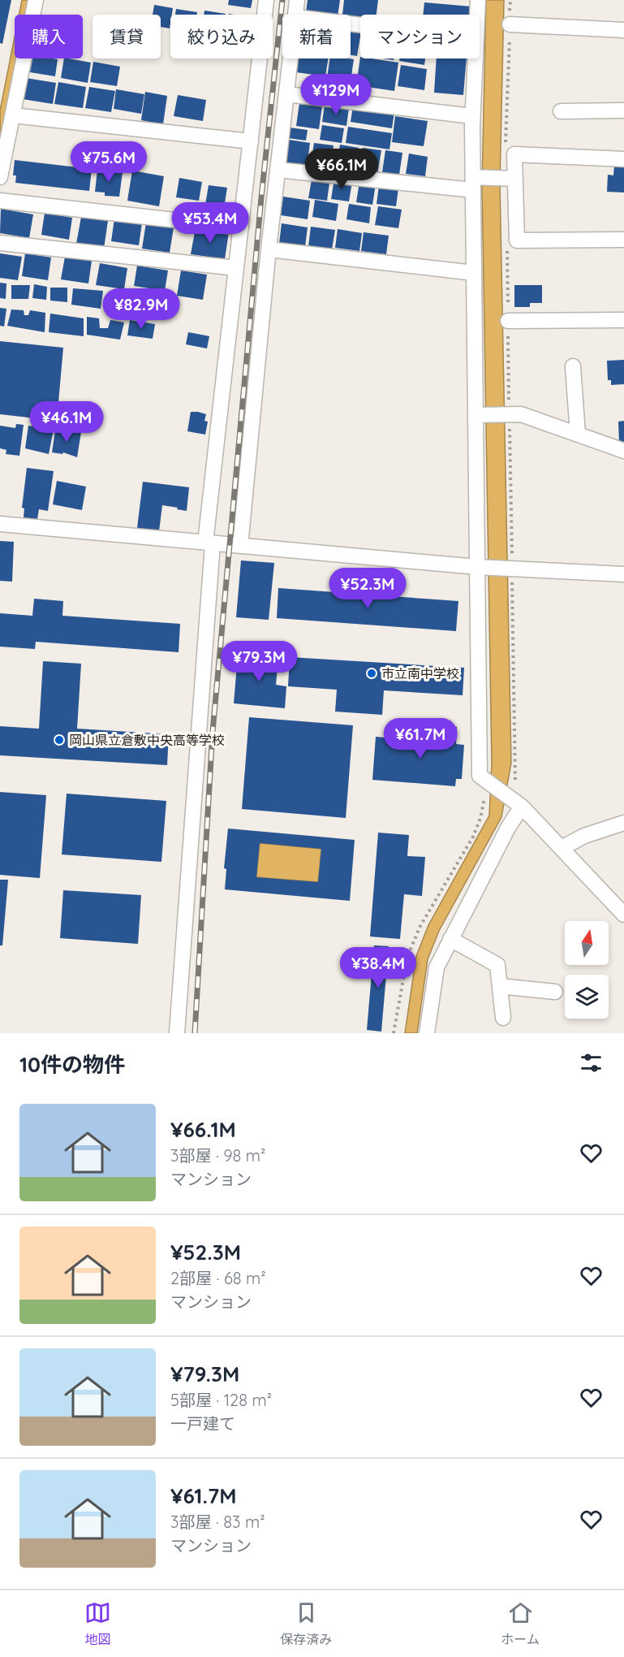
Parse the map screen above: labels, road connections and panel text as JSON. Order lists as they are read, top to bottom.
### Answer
{
  "places": ["市立南中学校", "岡山県立倉敷中央高等学校"],
  "north": "top",
  "page": {
    "chip": [
      "購入",
      "賃貸",
      "絞り込み",
      "新着",
      "マンション"
    ],
    "price": [
      "¥129M",
      "¥75.6M",
      "¥66.1M",
      "¥53.4M",
      "¥82.9M",
      "¥46.1M",
      "¥52.3M",
      "¥79.3M",
      "¥61.7M",
      "¥38.4M"
    ],
    "heading": "10件の物件",
    "list": [
      {
        "name": "¥66.1M",
        "note": "3部屋 · 98 m² · マンション"
      },
      {
        "name": "¥52.3M",
        "note": "2部屋 · 68 m² · マンション"
      },
      {
        "name": "¥79.3M",
        "note": "5部屋 · 128 m² · 一戸建て"
      },
      {
        "name": "¥61.7M",
        "note": "3部屋 · 83 m² · マンション"
      }
    ],
    "tabs": ["地図", "保存済み", "ホーム"]
  }
}
